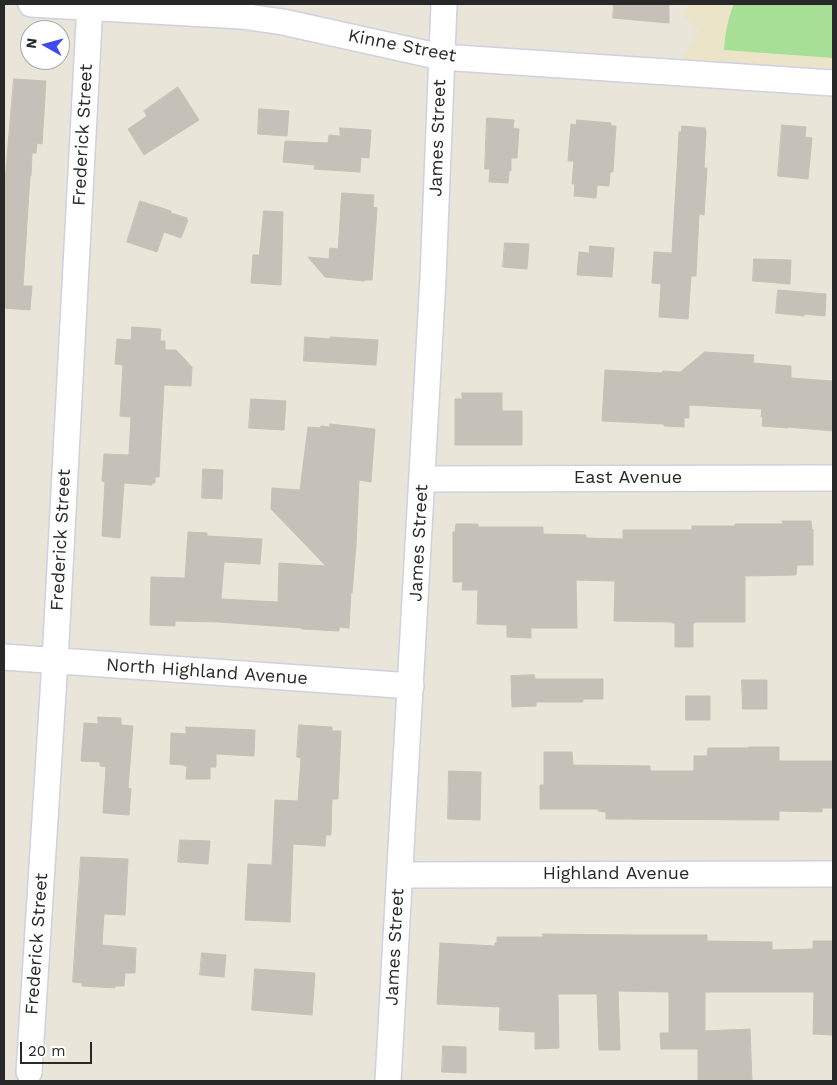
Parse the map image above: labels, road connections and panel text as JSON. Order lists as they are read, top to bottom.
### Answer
{
  "streets": {
    "street": [
      "Kinne Street",
      "Frederick Street",
      "James Street",
      "East Avenue",
      "North Highland Avenue",
      "Highland Avenue"
    ]
  },
  "crossings": [
    ["Kinne Street", "Frederick Street"],
    ["Kinne Street", "James Street"],
    ["Frederick Street", "North Highland Avenue"],
    ["James Street", "East Avenue"],
    ["James Street", "North Highland Avenue"],
    ["James Street", "Highland Avenue"]
  ],
  "scale_bar": "20 m",
  "north": "left"
}
